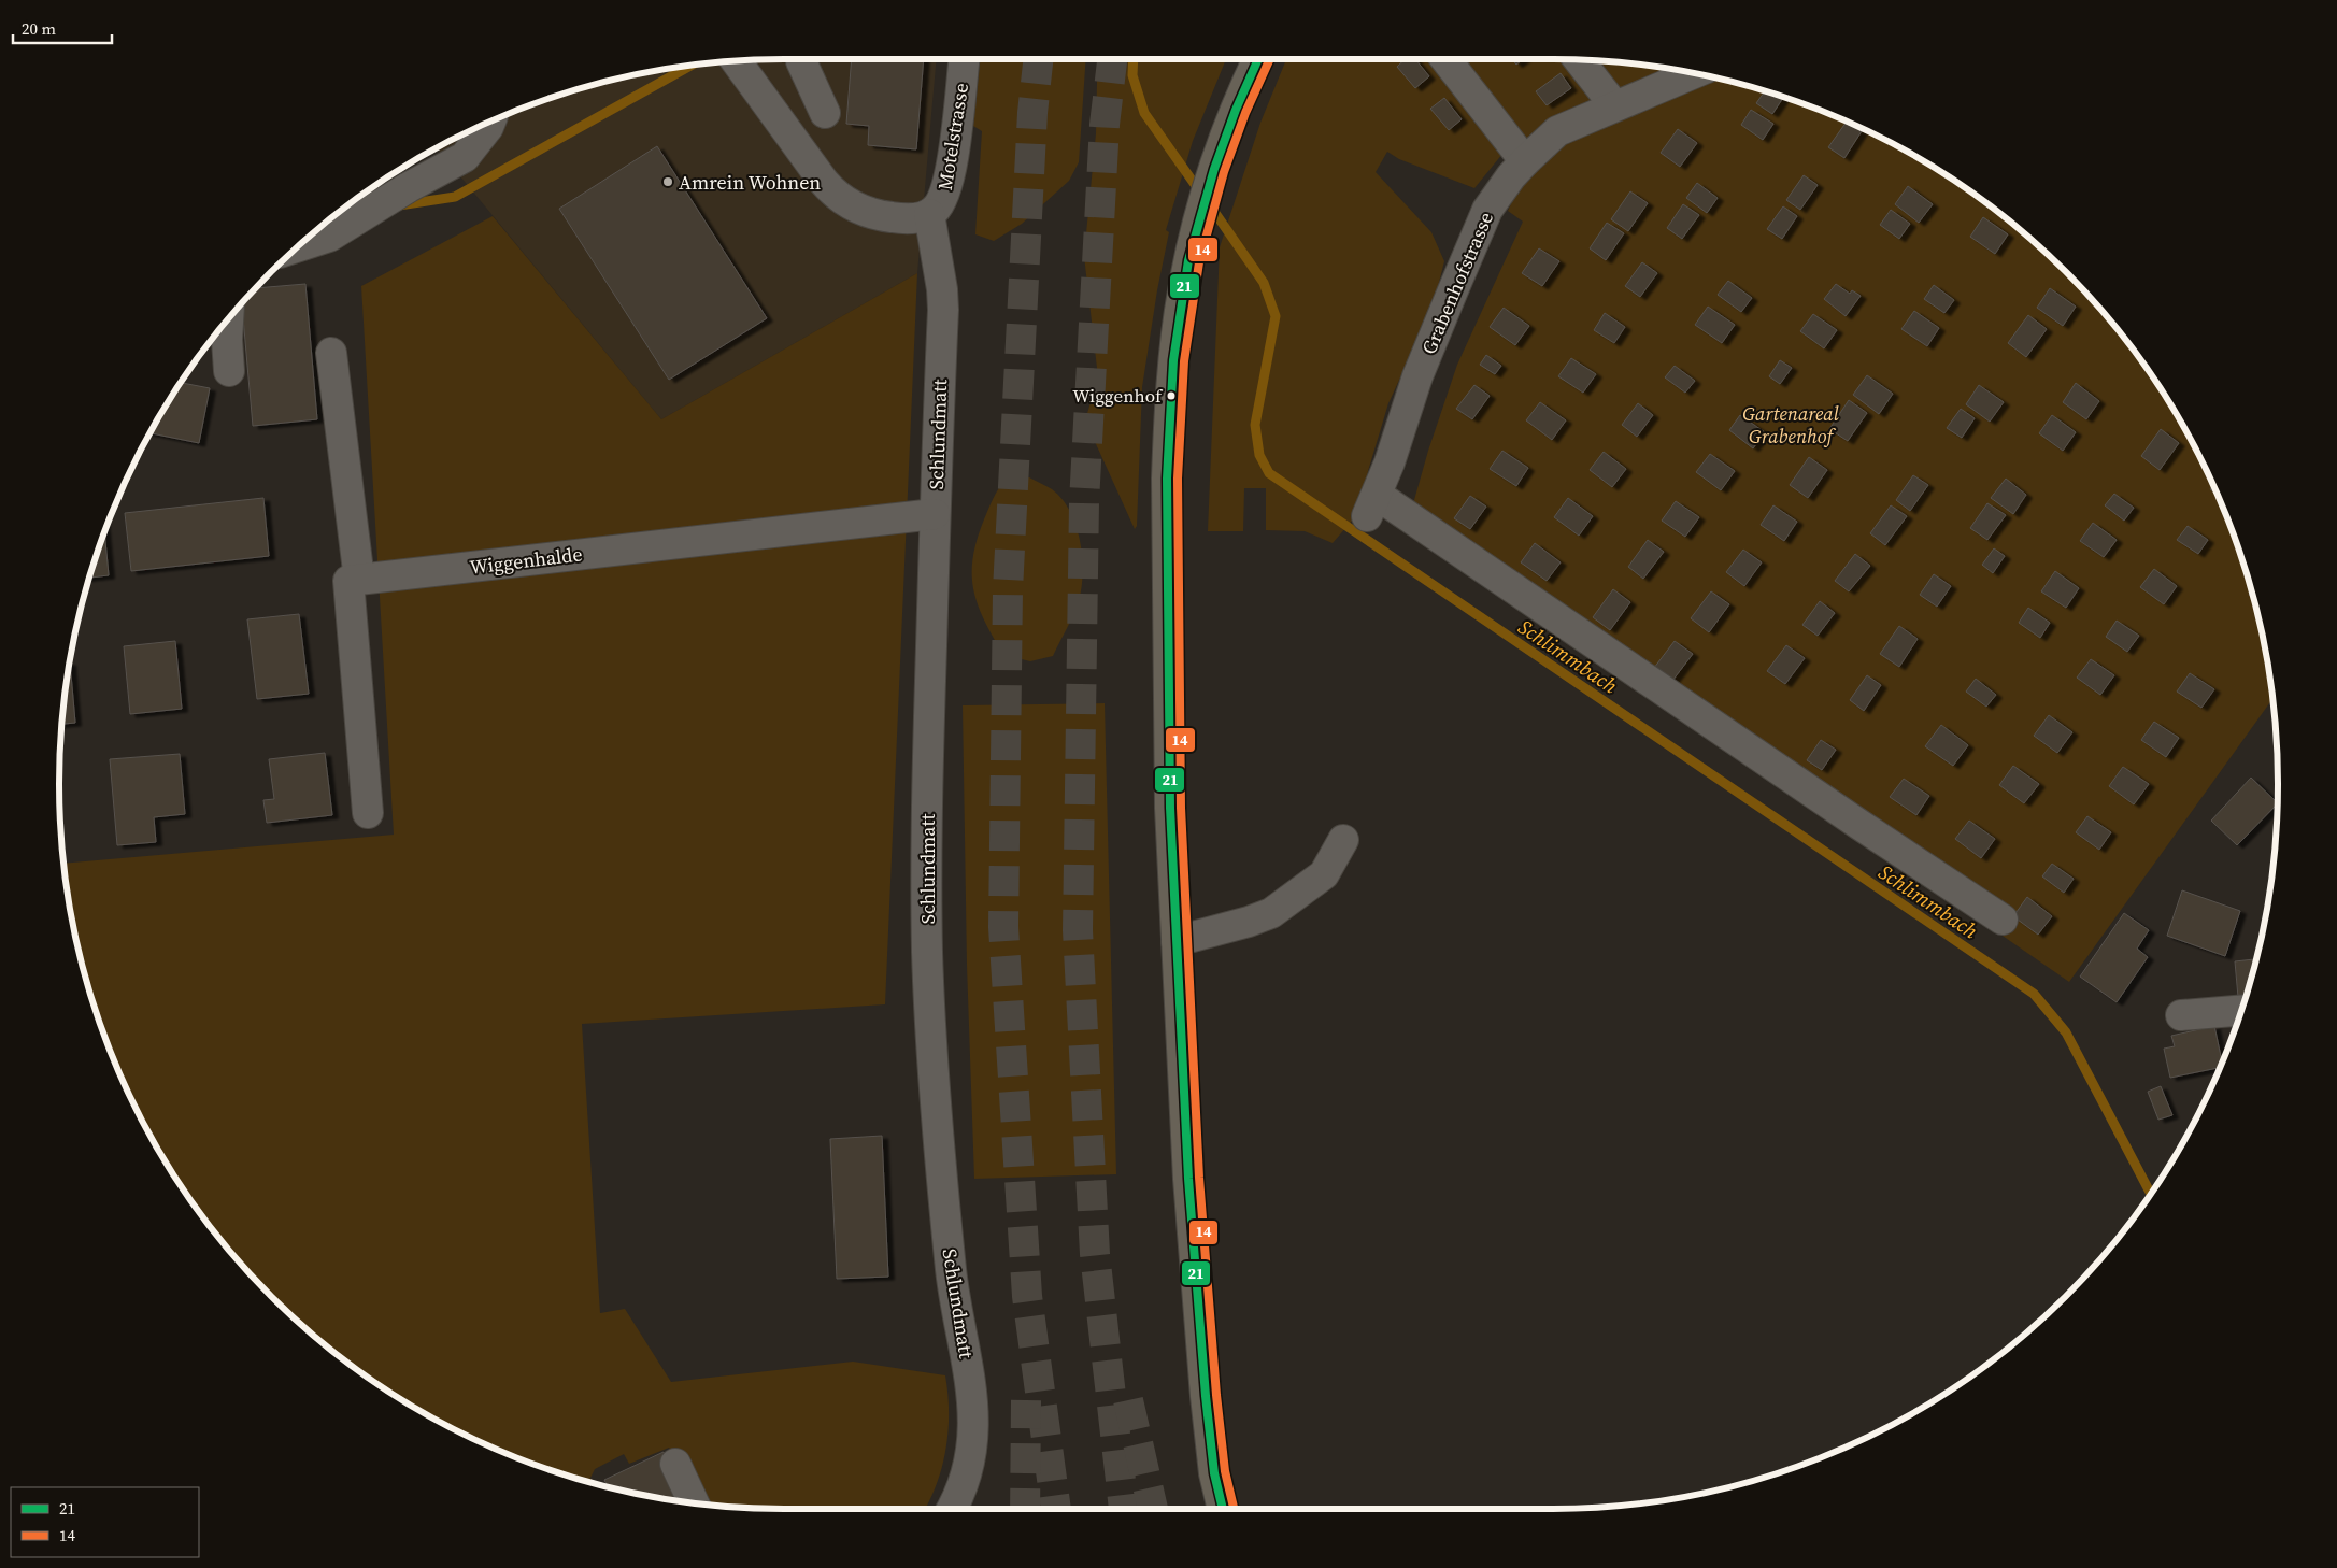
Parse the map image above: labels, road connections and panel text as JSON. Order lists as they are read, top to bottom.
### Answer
{
  "streets": {
    "street": [
      "Motelstrasse",
      "Grabenhofstrasse",
      "Schlundmatt",
      "Wiggenhalde"
    ]
  },
  "crossings": [
    ["Motelstrasse", "Schlundmatt"],
    ["Schlundmatt", "Wiggenhalde"]
  ],
  "water": ["Schlimmbach"],
  "parks": ["Gartenareal Grabenhof"],
  "places": ["Amrein Wohnen", "Wiggenhof"],
  "lines": ["transit line 21", "transit line 14"],
  "legend": ["21", "14"],
  "scale_bar": "20 m"
}
